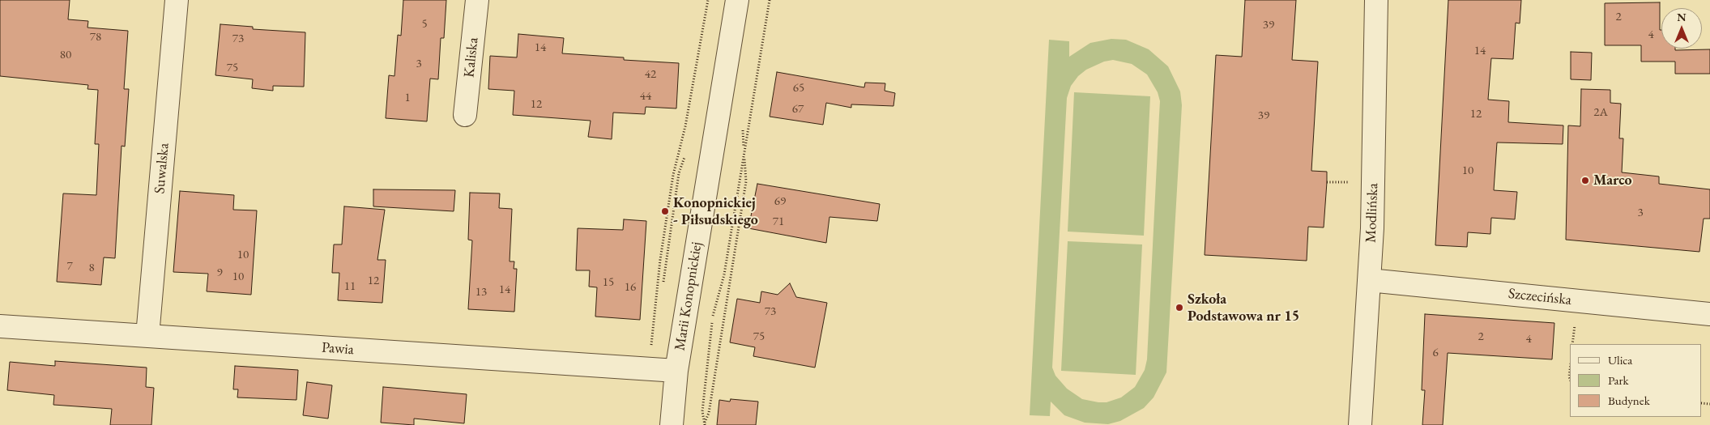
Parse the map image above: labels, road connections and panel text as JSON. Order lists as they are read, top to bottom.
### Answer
{
  "streets": {
    "street": [
      "Kaliska",
      "Suwalska",
      "Modlińska",
      "Marii Konopnickiej",
      "Szczecińska",
      "Pawia"
    ]
  },
  "crossings": [
    ["Suwalska", "Pawia"],
    ["Modlińska", "Szczecińska"],
    ["Marii Konopnickiej", "Pawia"]
  ],
  "places": ["Marco", "Konopnickiej - Piłsudskiego", "Szkoła Podstawowa nr 15"],
  "house_numbers": [
    "2",
    "5",
    "39",
    "4",
    "78",
    "73",
    "14",
    "14",
    "80",
    "3",
    "75",
    "42",
    "65",
    "44",
    "1",
    "12",
    "67",
    "2A",
    "12",
    "39",
    "10",
    "69",
    "3",
    "71",
    "10",
    "7",
    "8",
    "9",
    "10",
    "12",
    "15",
    "11",
    "16",
    "14",
    "13",
    "73",
    "75",
    "2",
    "4",
    "6"
  ],
  "legend": ["Ulica", "Park", "Budynek"],
  "north": "top"
}
